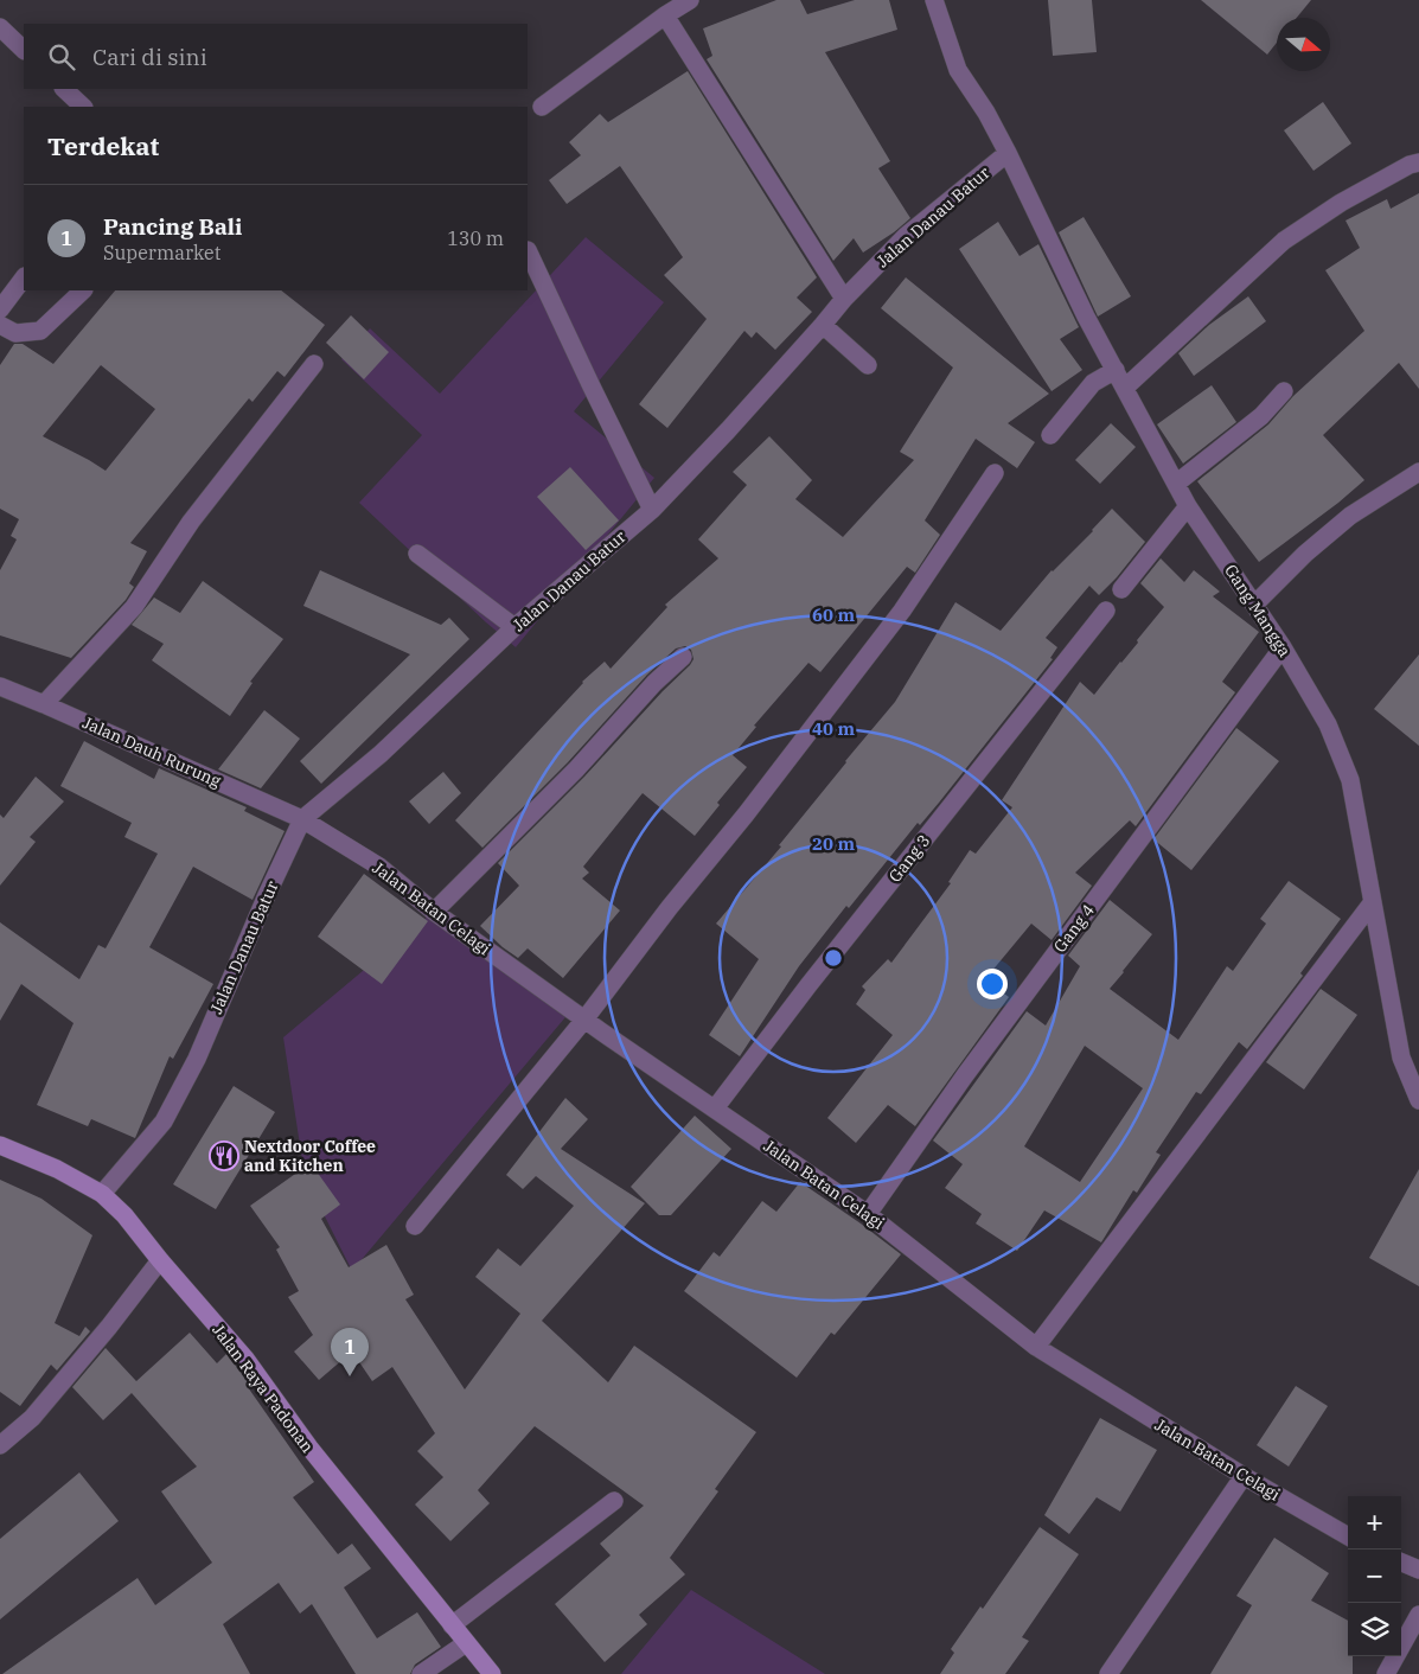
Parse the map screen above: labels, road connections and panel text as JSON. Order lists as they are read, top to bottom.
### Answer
{
  "streets": {
    "main road": ["Jalan Raya Padonan"],
    "street": [
      "Jalan Danau Batur",
      "Gang Mangga",
      "Jalan Dauh Rurung",
      "Gang 3",
      "Jalan Batan Celagi",
      "Gang 4"
    ]
  },
  "crossings": [
    ["Jalan Danau Batur", "Gang Mangga"],
    ["Jalan Danau Batur", "Jalan Dauh Rurung"],
    ["Jalan Danau Batur", "Jalan Batan Celagi"],
    ["Jalan Danau Batur", "Jalan Raya Padonan"],
    ["Gang Mangga", "Gang 4"],
    ["Jalan Dauh Rurung", "Jalan Batan Celagi"],
    ["Gang 3", "Jalan Batan Celagi"],
    ["Jalan Batan Celagi", "Gang 4"]
  ],
  "places": {
    "restaurant": ["Nextdoor Coffee and Kitchen"]
  },
  "north": "right",
  "page": {
    "search": "Cari di sini",
    "heading": "Terdekat",
    "list": [
      {
        "mark": "1",
        "name": "Pancing Bali",
        "note": "Supermarket",
        "value": "130 m"
      }
    ],
    "pins": "1",
    "map_buttons": ["+", "−"]
  },
  "rings": ["60 m", "40 m", "20 m"]
}
